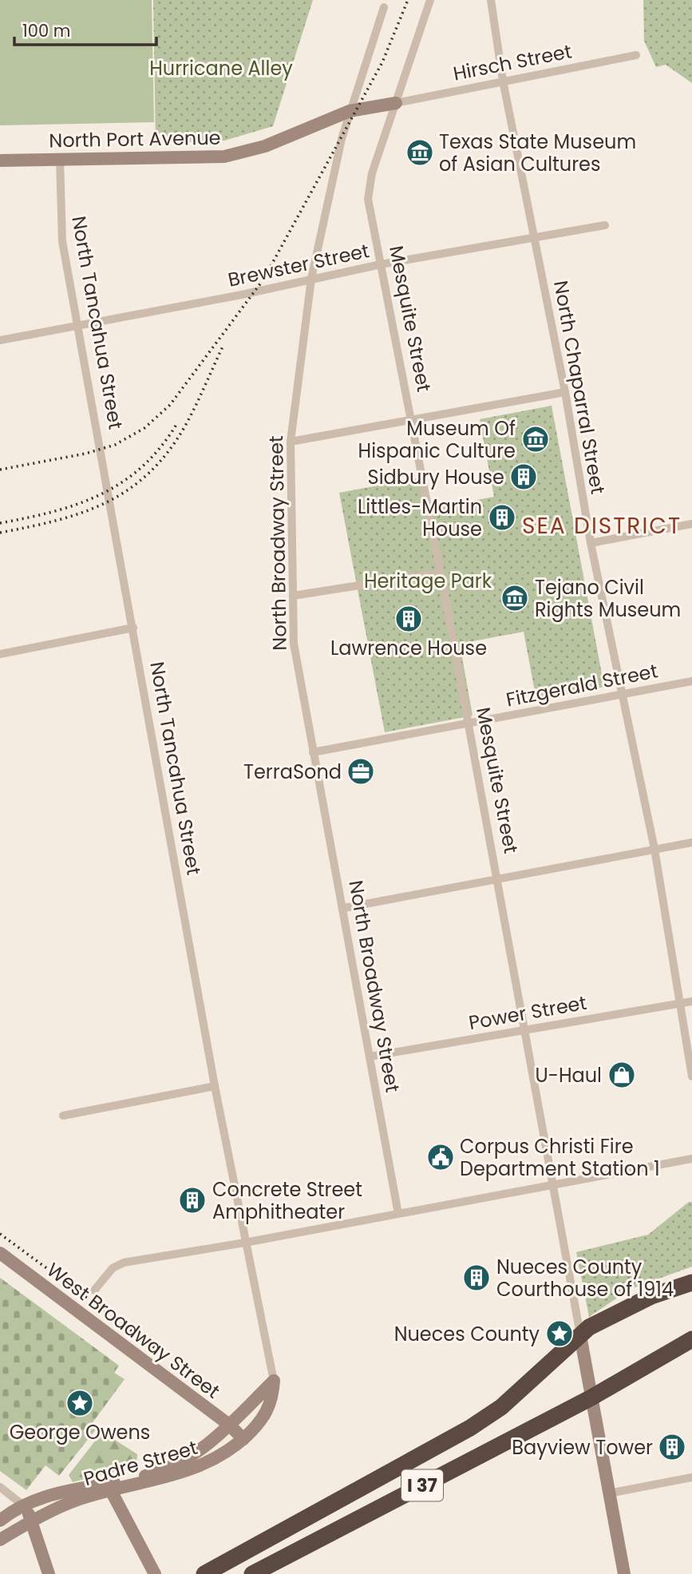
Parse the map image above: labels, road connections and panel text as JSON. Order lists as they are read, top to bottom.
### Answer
{
  "streets": {
    "highway": ["I 37"],
    "main road": [
      "North Port Avenue",
      "Mesquite Street",
      "West Broadway Street",
      "Padre Street"
    ],
    "street": [
      "Hirsch Street",
      "Brewster Street",
      "North Tancahua Street",
      "North Chaparral Street",
      "North Broadway Street",
      "Fitzgerald Street",
      "Power Street"
    ]
  },
  "crossings": [
    ["Hirsch Street", "North Port Avenue"],
    ["Hirsch Street", "Mesquite Street"],
    ["Hirsch Street", "North Chaparral Street"],
    ["North Port Avenue", "Mesquite Street"],
    ["North Port Avenue", "North Tancahua Street"],
    ["North Port Avenue", "North Broadway Street"],
    ["Brewster Street", "Mesquite Street"],
    ["Brewster Street", "North Tancahua Street"],
    ["Brewster Street", "North Chaparral Street"],
    ["Brewster Street", "North Broadway Street"],
    ["Mesquite Street", "Fitzgerald Street"],
    ["Mesquite Street", "Power Street"],
    ["Mesquite Street", "I 37"],
    ["North Tancahua Street", "Padre Street"],
    ["North Chaparral Street", "Fitzgerald Street"],
    ["North Chaparral Street", "Power Street"],
    ["North Broadway Street", "Fitzgerald Street"],
    ["North Broadway Street", "Power Street"],
    ["West Broadway Street", "Padre Street"]
  ],
  "districts": ["SEA DISTRICT"],
  "parks": ["Hurricane Alley", "Heritage Park"],
  "places": {
    "museum": ["Texas State Museum of Asian Cultures", "Museum Of Hispanic Culture", "Tejano Civil Rights Museum"],
    "building": [
      "Sidbury House",
      "Littles-Martin House",
      "Lawrence House",
      "Concrete Street Amphitheater",
      "Nueces County Courthouse of 1914",
      "Bayview Tower"
    ],
    "office": ["TerraSond"],
    "shop": ["U-Haul"],
    "public building": ["Corpus Christi Fire Department Station 1"],
    "place": ["Nueces County", "George Owens"]
  },
  "scale_bar": "100 m"
}
